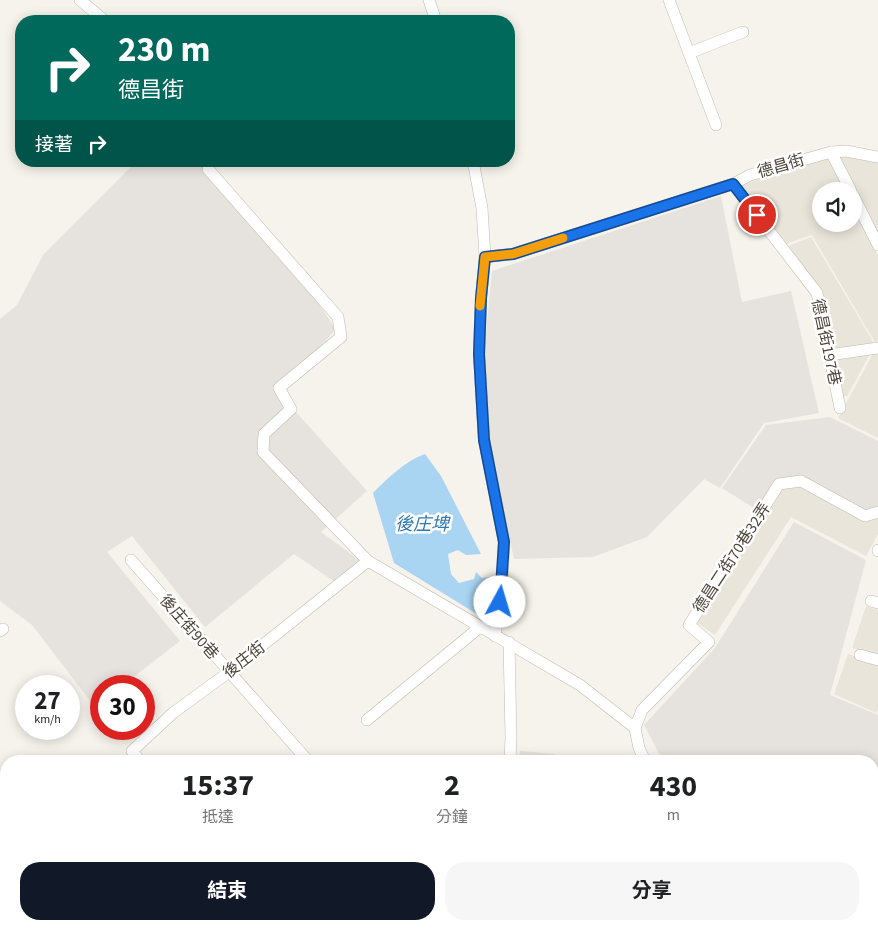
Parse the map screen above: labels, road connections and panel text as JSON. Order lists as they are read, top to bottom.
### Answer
{
  "streets": {
    "street": [
      "德昌街",
      "德昌街197巷",
      "德昌二街70巷32弄",
      "後庄街90巷",
      "後庄街"
    ]
  },
  "crossings": [
    ["德昌街", "德昌街197巷"],
    ["後庄街90巷", "後庄街"]
  ],
  "water": ["後庄埤"],
  "page": {
    "turn": ["230 m", "德昌街"],
    "then": "接著",
    "speed": "27 km/h",
    "limit": "30",
    "eta": [
      "15:37",
      "抵達",
      "2",
      "分鐘",
      "430",
      "m"
    ],
    "buttons": ["結束", "分享"]
  }
}
